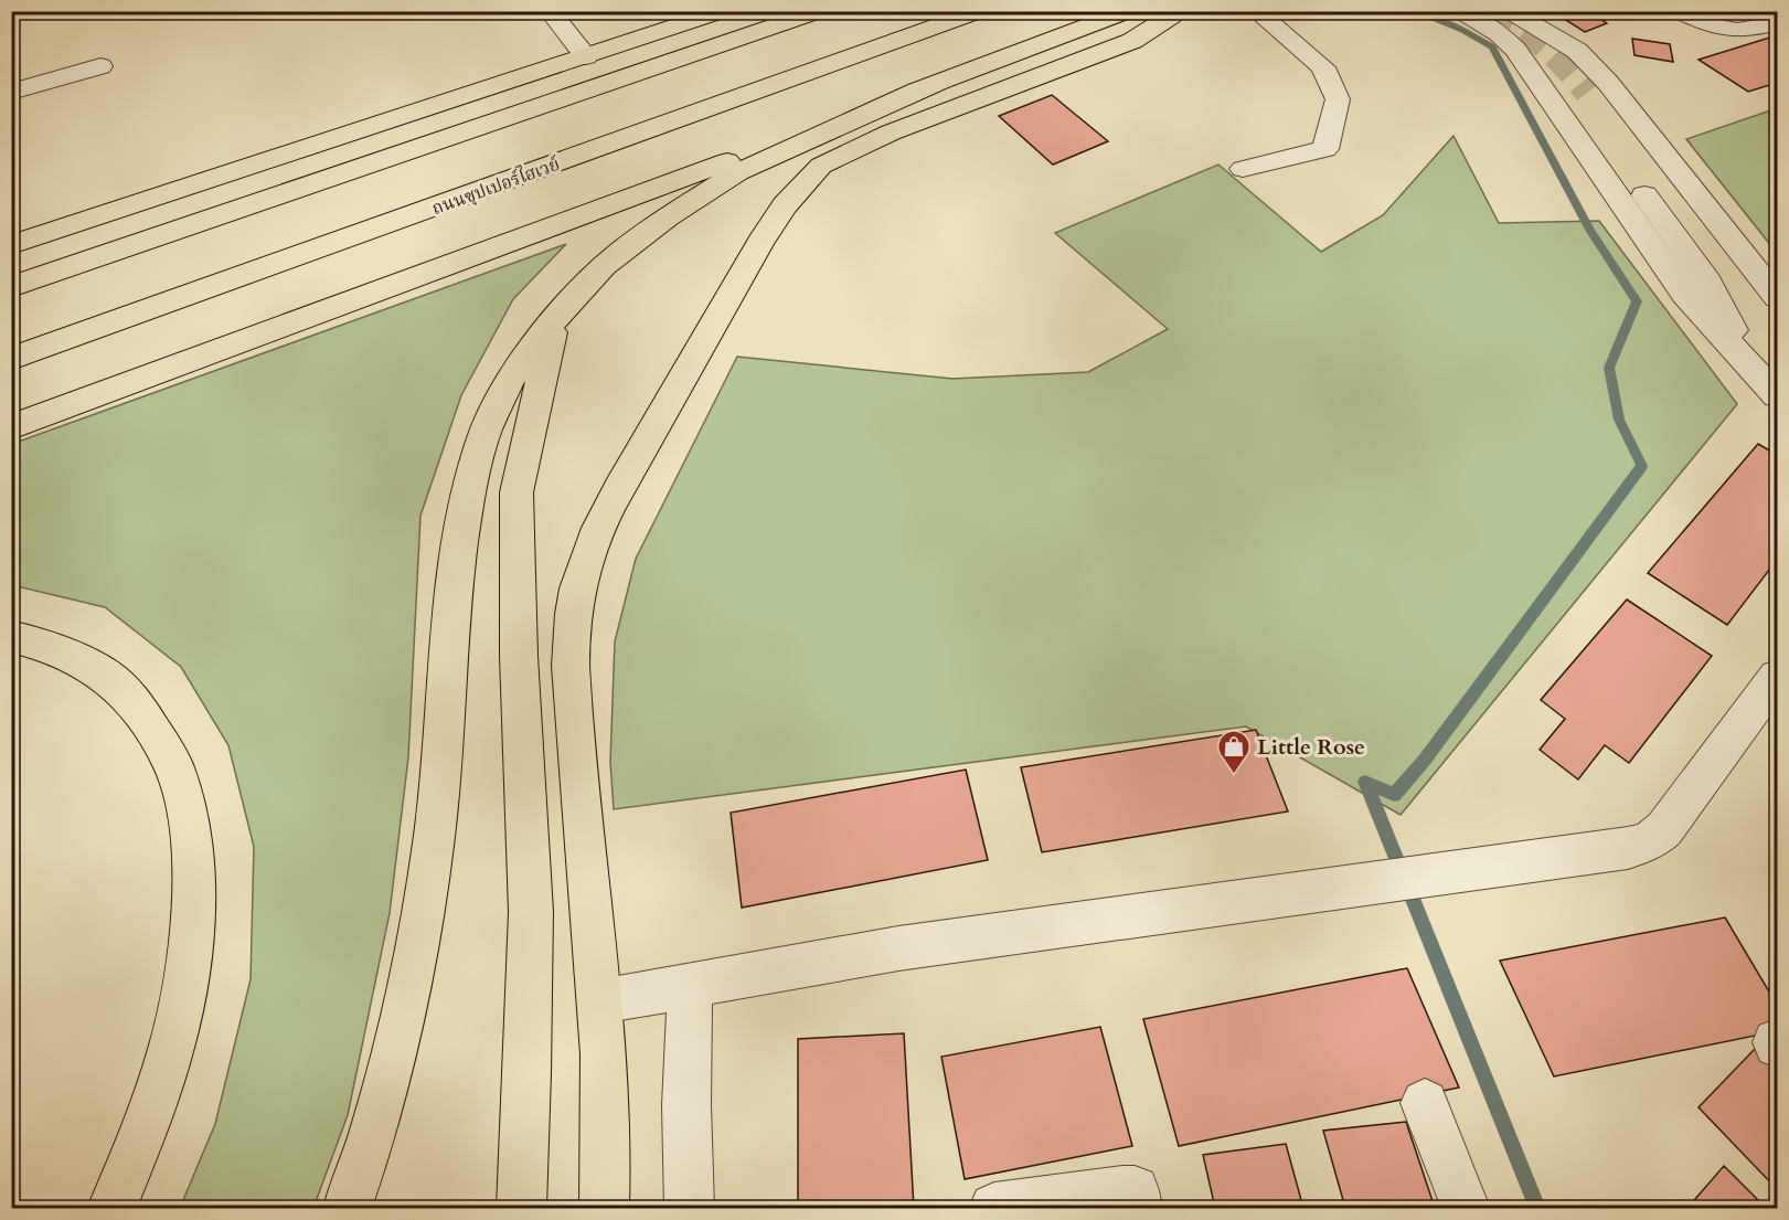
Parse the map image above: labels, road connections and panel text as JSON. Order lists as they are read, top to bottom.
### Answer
{
  "streets": {
    "main road": ["ถนนซุปเปอร์ไฮเวย์"]
  },
  "places": {
    "shop": ["Little Rose"]
  }
}
